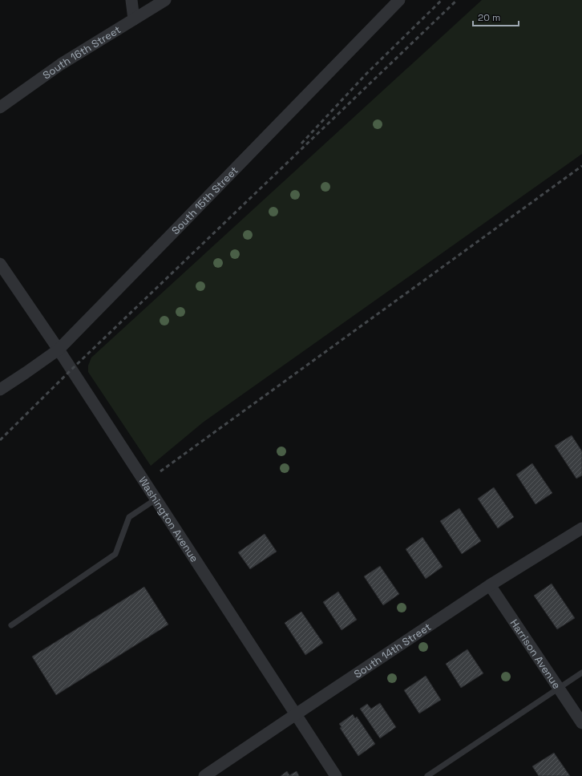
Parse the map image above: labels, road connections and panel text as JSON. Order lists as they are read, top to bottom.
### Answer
{
  "streets": {
    "street": [
      "South 16th Street",
      "South 15th Street",
      "Washington Avenue",
      "South 14th Street",
      "Harrison Avenue"
    ]
  },
  "crossings": [
    ["South 15th Street", "Washington Avenue"],
    ["Washington Avenue", "South 14th Street"],
    ["South 14th Street", "Harrison Avenue"]
  ],
  "scale_bar": "20 m"
}
